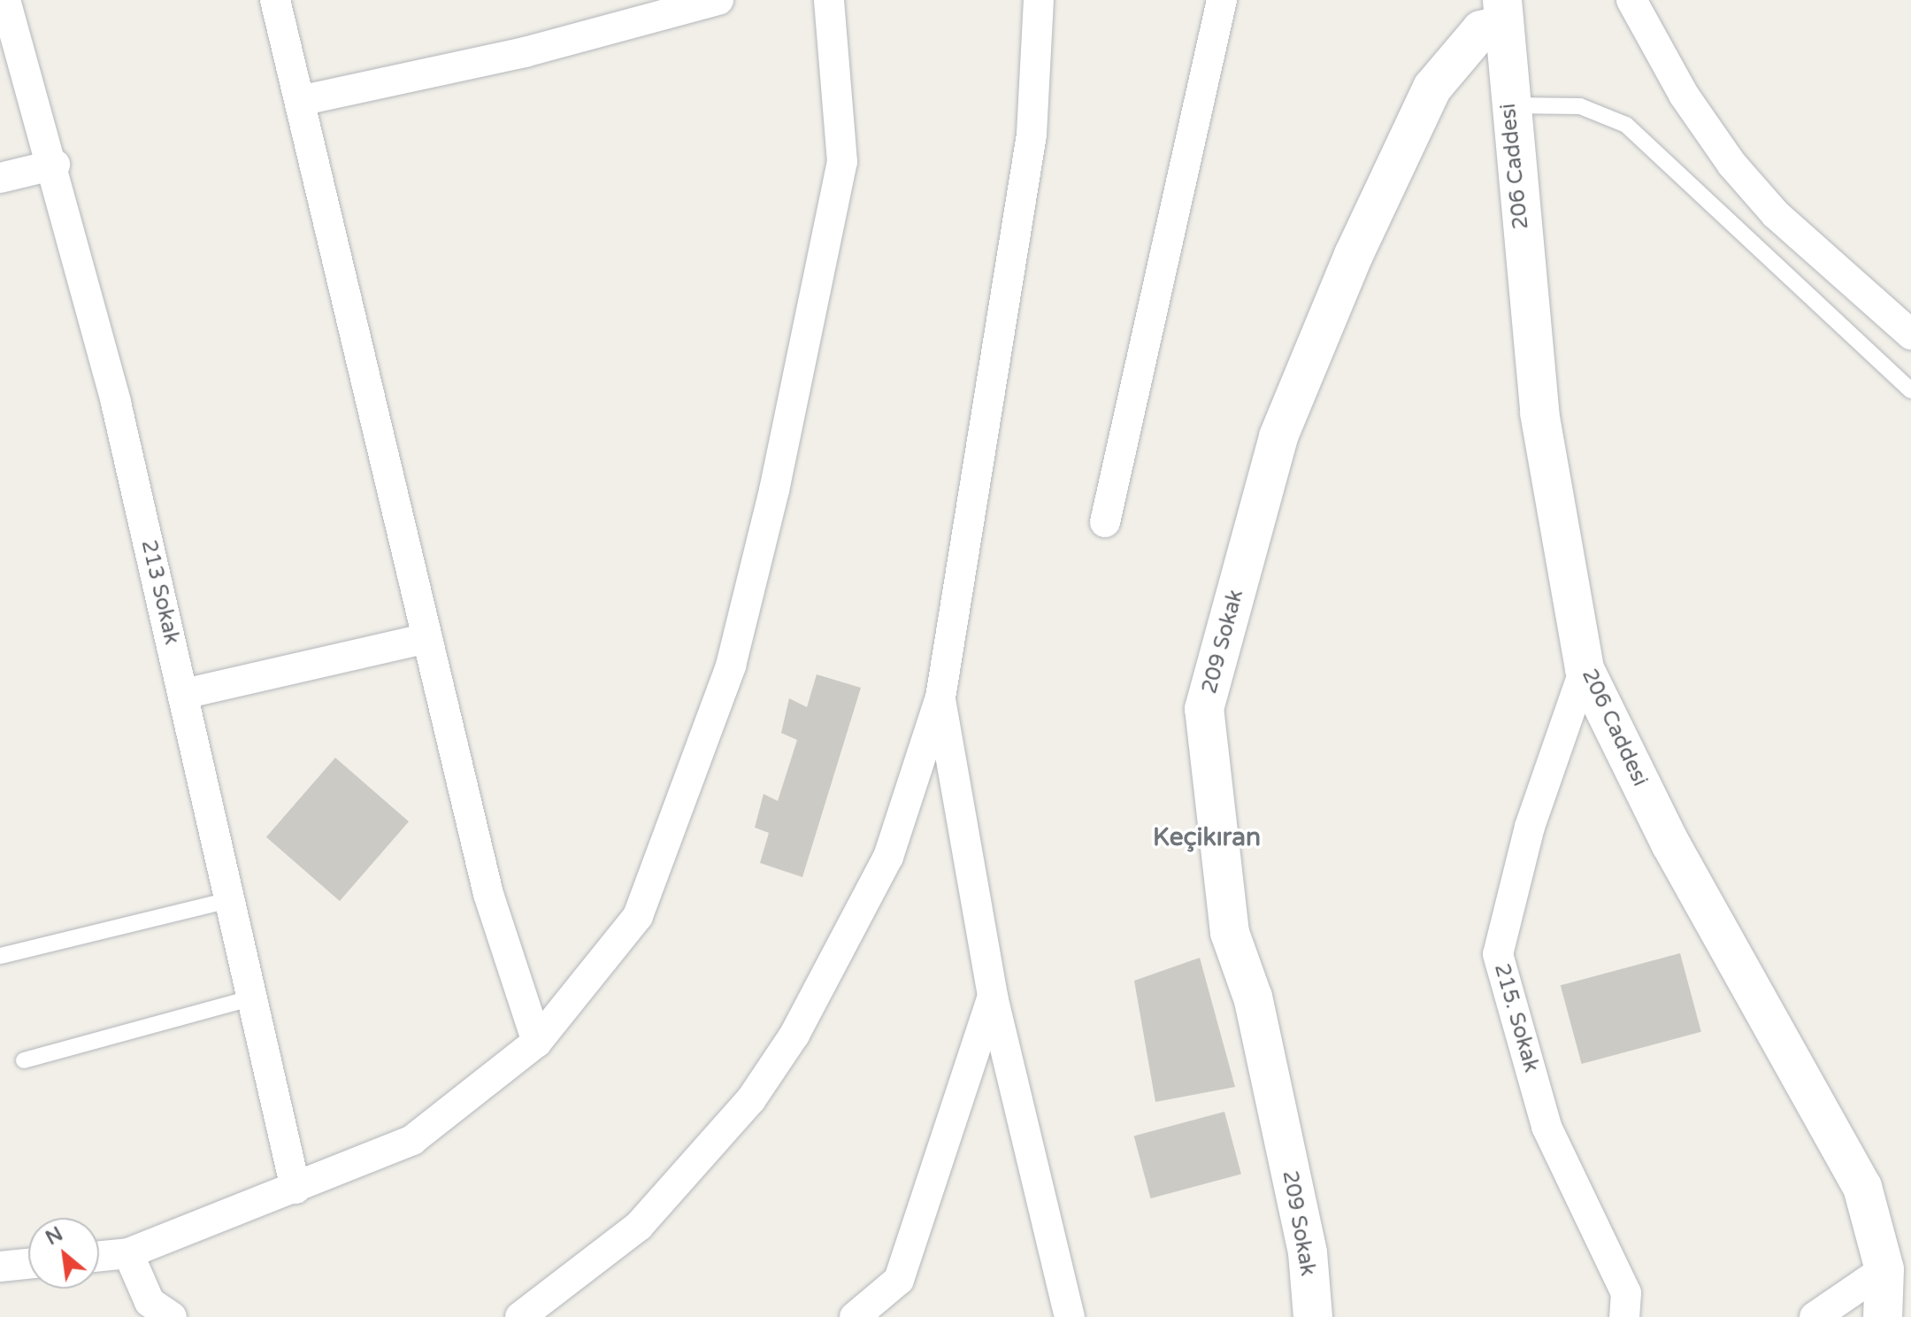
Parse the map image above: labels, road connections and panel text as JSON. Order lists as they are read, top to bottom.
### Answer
{
  "streets": {
    "street": [
      "206 Caddesi",
      "213 Sokak",
      "209 Sokak",
      "215. Sokak"
    ]
  },
  "crossings": [
    ["206 Caddesi", "209 Sokak"],
    ["206 Caddesi", "215. Sokak"]
  ],
  "districts": ["Keçikıran"],
  "north": "top left"
}
